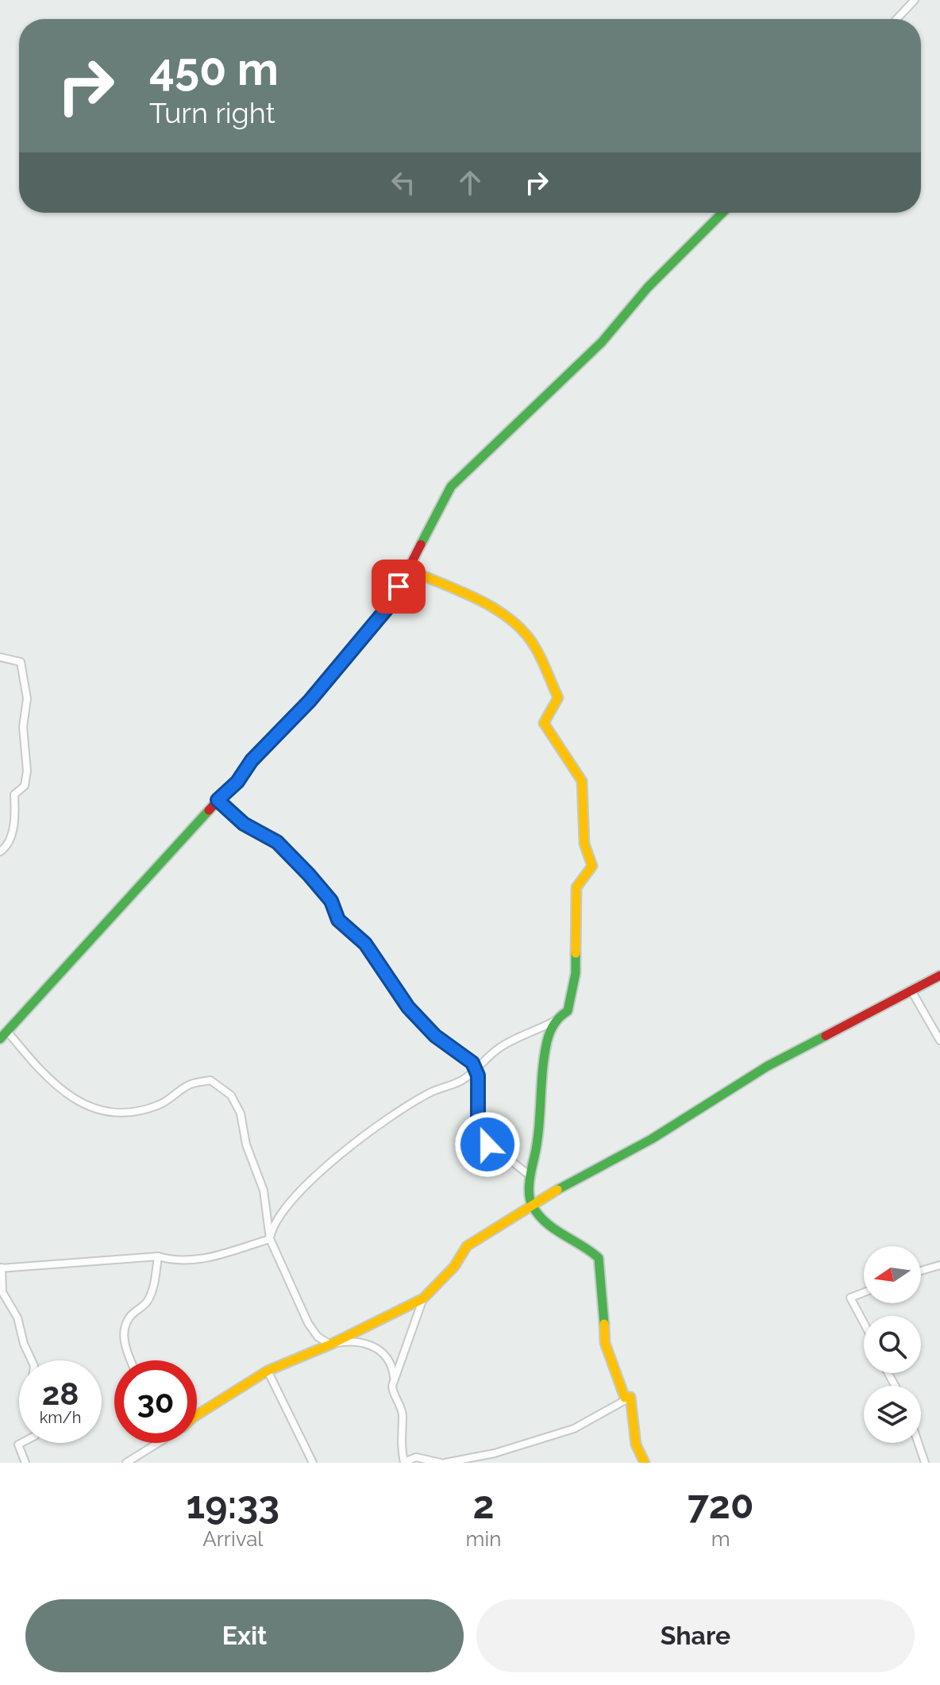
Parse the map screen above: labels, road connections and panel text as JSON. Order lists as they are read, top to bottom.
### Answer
{
  "north": "left",
  "page": {
    "turn": ["450 m", "Turn right"],
    "speed": "28 km/h",
    "limit": "30",
    "eta": [
      "19:33",
      "Arrival",
      "2",
      "min",
      "720",
      "m"
    ],
    "buttons": ["Exit", "Share"]
  }
}
